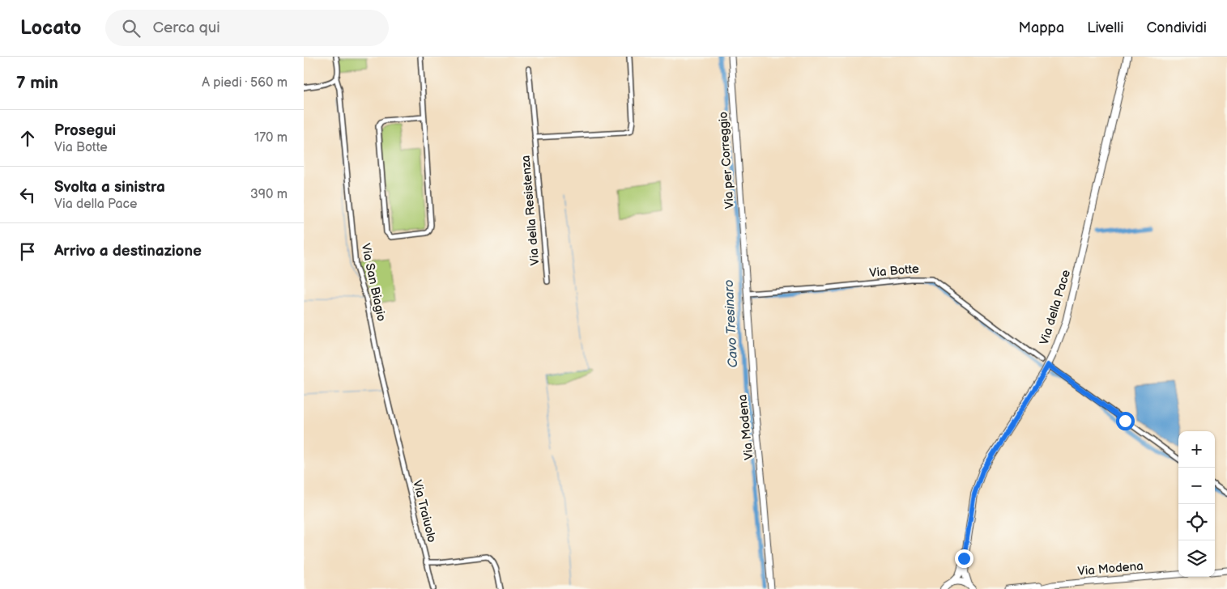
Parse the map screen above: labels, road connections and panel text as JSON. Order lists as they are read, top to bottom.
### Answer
{
  "streets": {
    "main road": ["Via della Pace"],
    "street": [
      "Via per Correggio",
      "Via della Resistenza",
      "Via Botte",
      "Via San Biagio",
      "Via Modena",
      "Via Traiuolo"
    ]
  },
  "crossings": [
    ["Via per Correggio", "Via Modena"],
    ["Via Botte", "Via Modena"],
    ["Via San Biagio", "Via Traiuolo"]
  ],
  "water": ["Cavo Tresinaro"],
  "page": {
    "header": "Locato",
    "search": "Cerca qui",
    "nav": ["Mappa", "Livelli", "Condividi"],
    "heading": ["7 min", "A piedi · 560 m"],
    "list": [
      ["Prosegui", "Via Botte", "170 m"],
      ["Svolta a sinistra", "Via della Pace", "390 m"],
      "Arrivo a destinazione"
    ],
    "map_buttons": ["+", "−"]
  }
}
